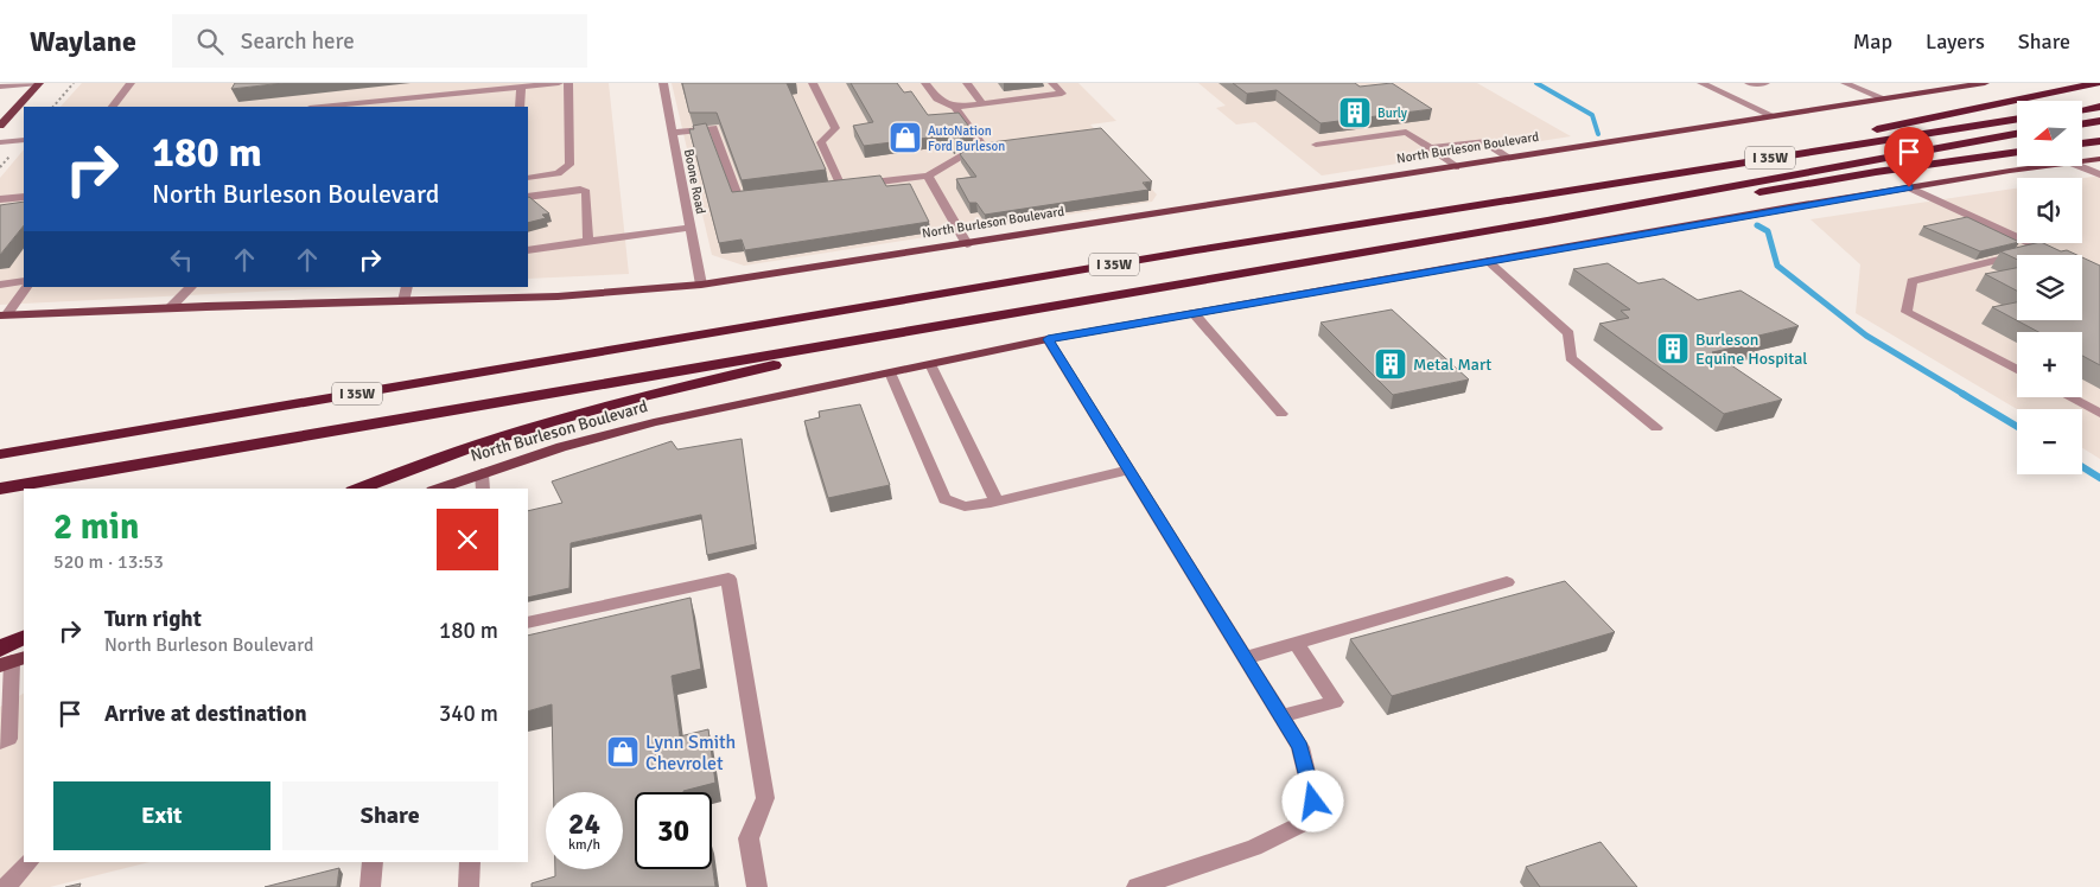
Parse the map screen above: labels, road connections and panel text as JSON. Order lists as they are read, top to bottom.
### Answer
{
  "streets": {
    "highway": ["I 35W"],
    "main road": ["North Burleson Boulevard"],
    "street": ["Boone Road"]
  },
  "crossings": [
    ["North Burleson Boulevard", "Boone Road"]
  ],
  "places": {
    "building": ["Burly", "Burleson Equine Hospital", "Metal Mart"],
    "shop": ["AutoNation Ford Burleson", "Lynn Smith Chevrolet"]
  },
  "north": "left",
  "page": {
    "header": "Waylane",
    "search": "Search here",
    "nav": ["Map", "Layers", "Share"],
    "map_buttons": ["+", "−"],
    "turn": ["180 m", "North Burleson Boulevard"],
    "heading": ["2 min", "520 m · 13:53"],
    "list": [
      {
        "name": "Turn right",
        "note": "North Burleson Boulevard",
        "value": "180 m"
      },
      {
        "name": "Arrive at destination",
        "value": "340 m"
      }
    ],
    "buttons": ["Exit", "Share"],
    "speed": "24 km/h",
    "limit": "30"
  }
}
